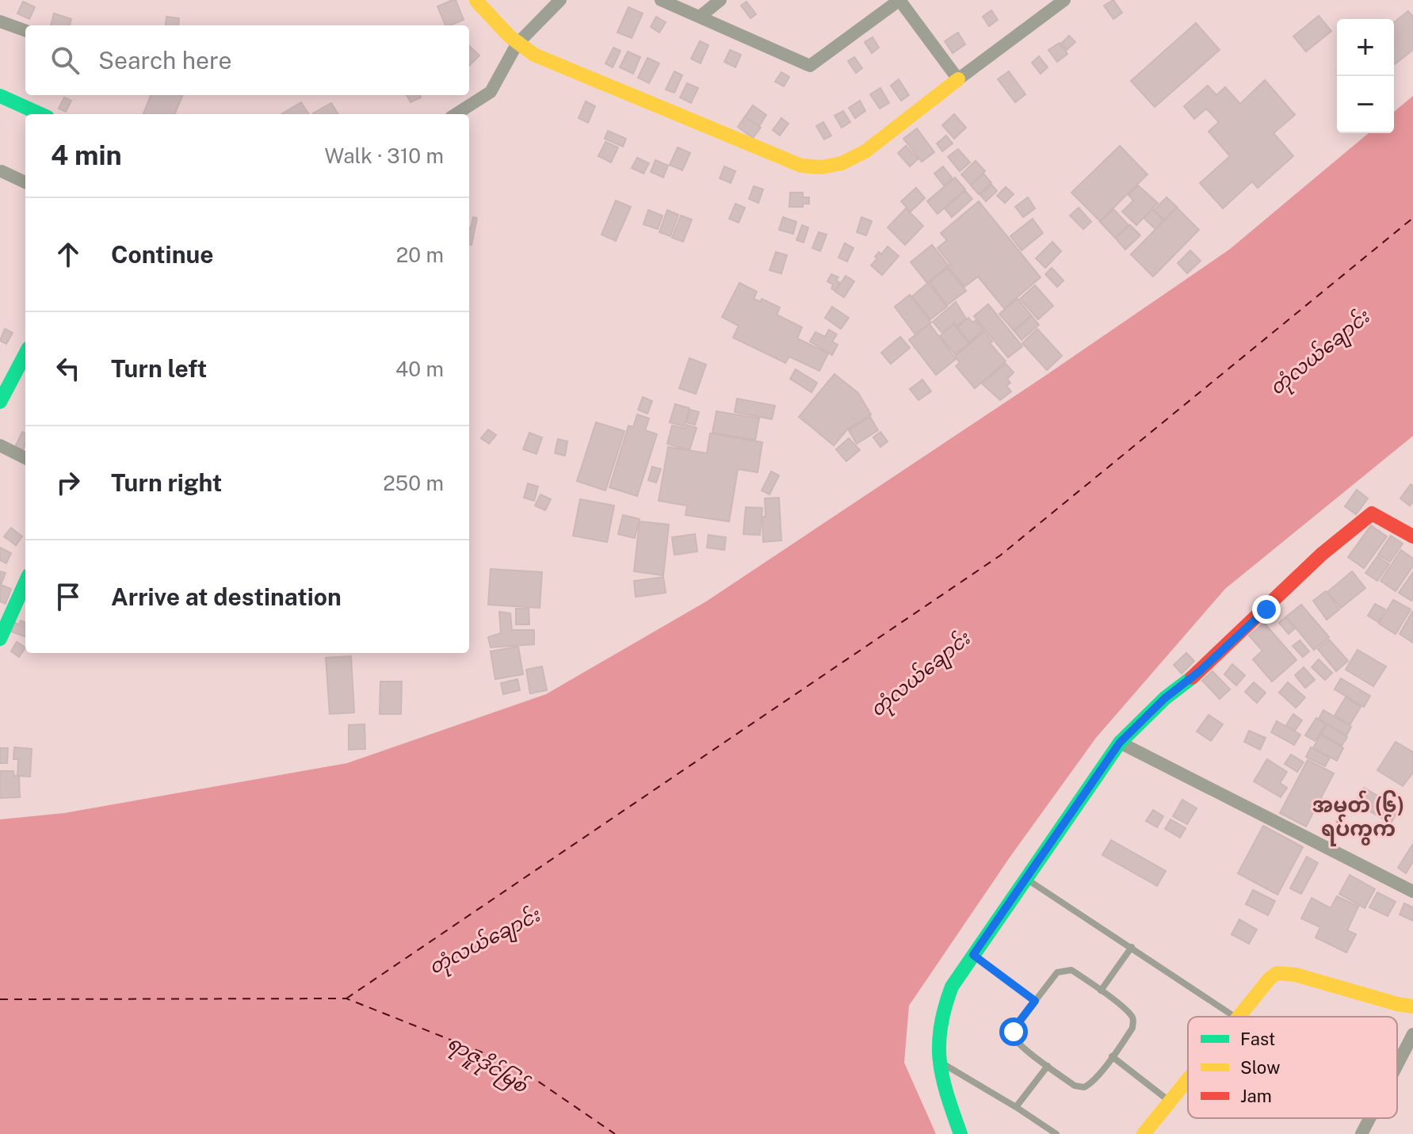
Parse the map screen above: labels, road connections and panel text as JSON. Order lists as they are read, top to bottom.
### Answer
{
  "districts": ["အမှတ် (၆) ရပ်ကွက်"],
  "water": ["တုံလယ်ချောင်း", "ရာဇူဒိုင်မြစ်"],
  "legend": ["Fast", "Slow", "Jam"],
  "page": {
    "map_buttons": ["+", "−"],
    "search": "Search here",
    "heading": ["4 min", "Walk · 310 m"],
    "list": [
      ["Continue", "20 m"],
      ["Turn left", "40 m"],
      ["Turn right", "250 m"],
      "Arrive at destination"
    ]
  }
}
